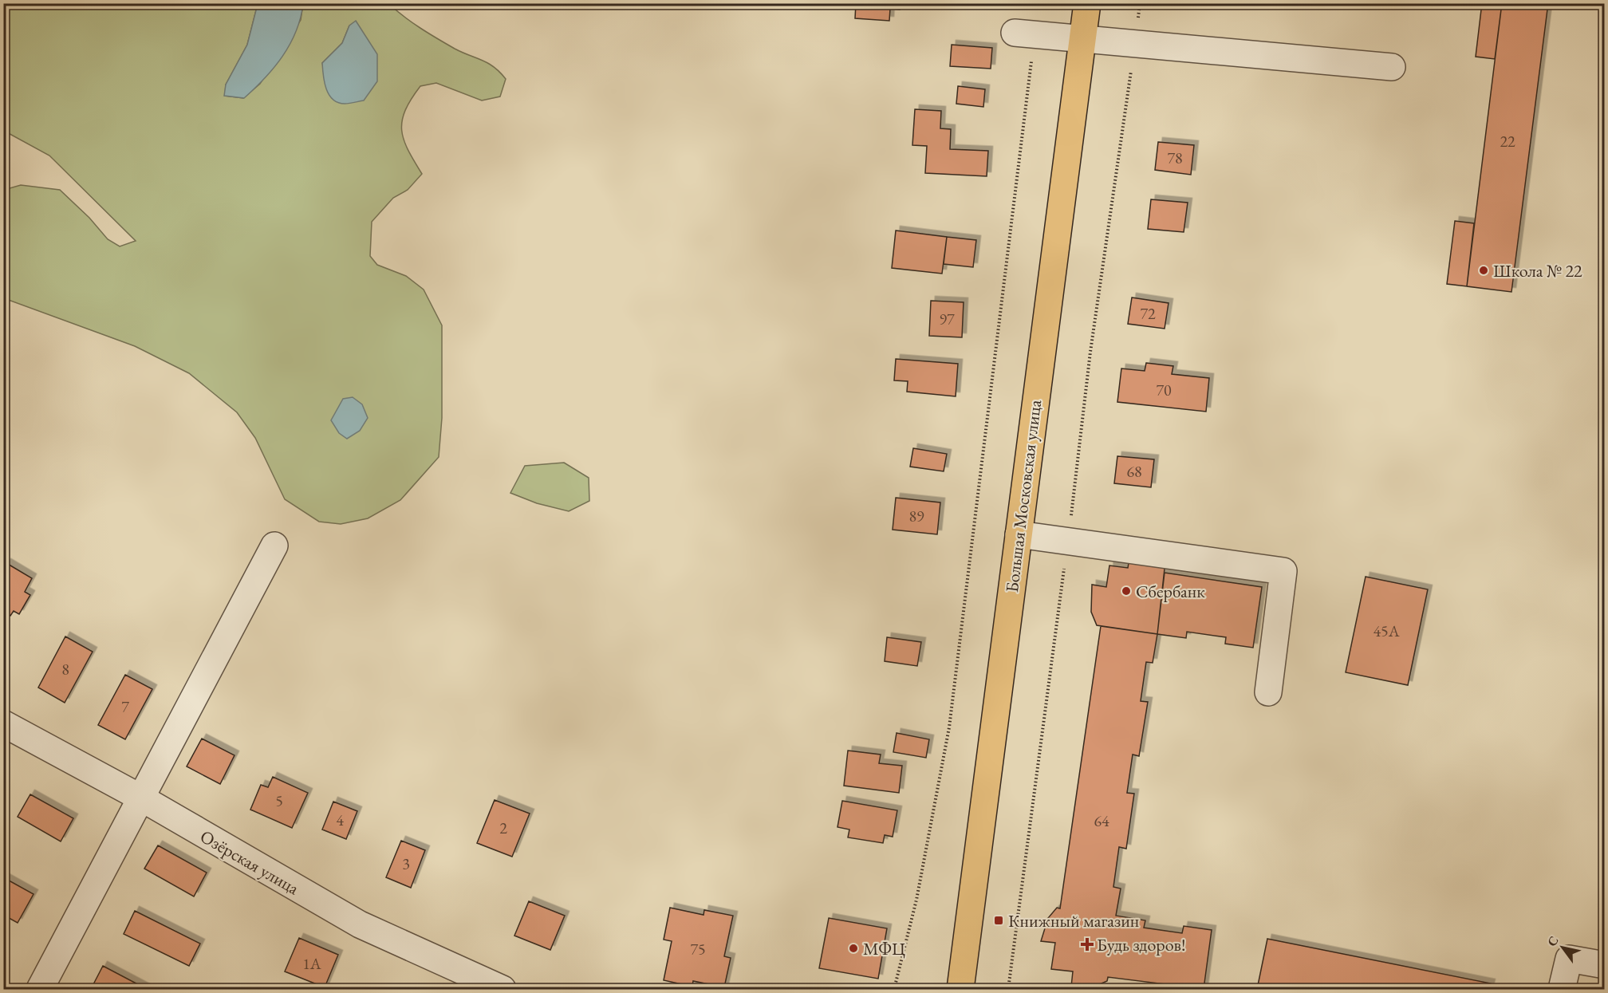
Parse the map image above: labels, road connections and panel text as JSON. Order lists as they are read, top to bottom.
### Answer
{
  "streets": {
    "main road": ["Большая Московская улица"],
    "street": ["Озёрская улица"]
  },
  "places": {
    "other": ["Школа № 22", "Сбербанк", "МФЦ"],
    "transit": ["Книжный магазин"],
    "health": ["Будь здоров!"]
  },
  "house_numbers": [
    "22",
    "78",
    "72",
    "97",
    "70",
    "68",
    "89",
    "45А",
    "8",
    "7",
    "5",
    "4",
    "64",
    "2",
    "3",
    "75",
    "1А"
  ],
  "north": "top left"
}
